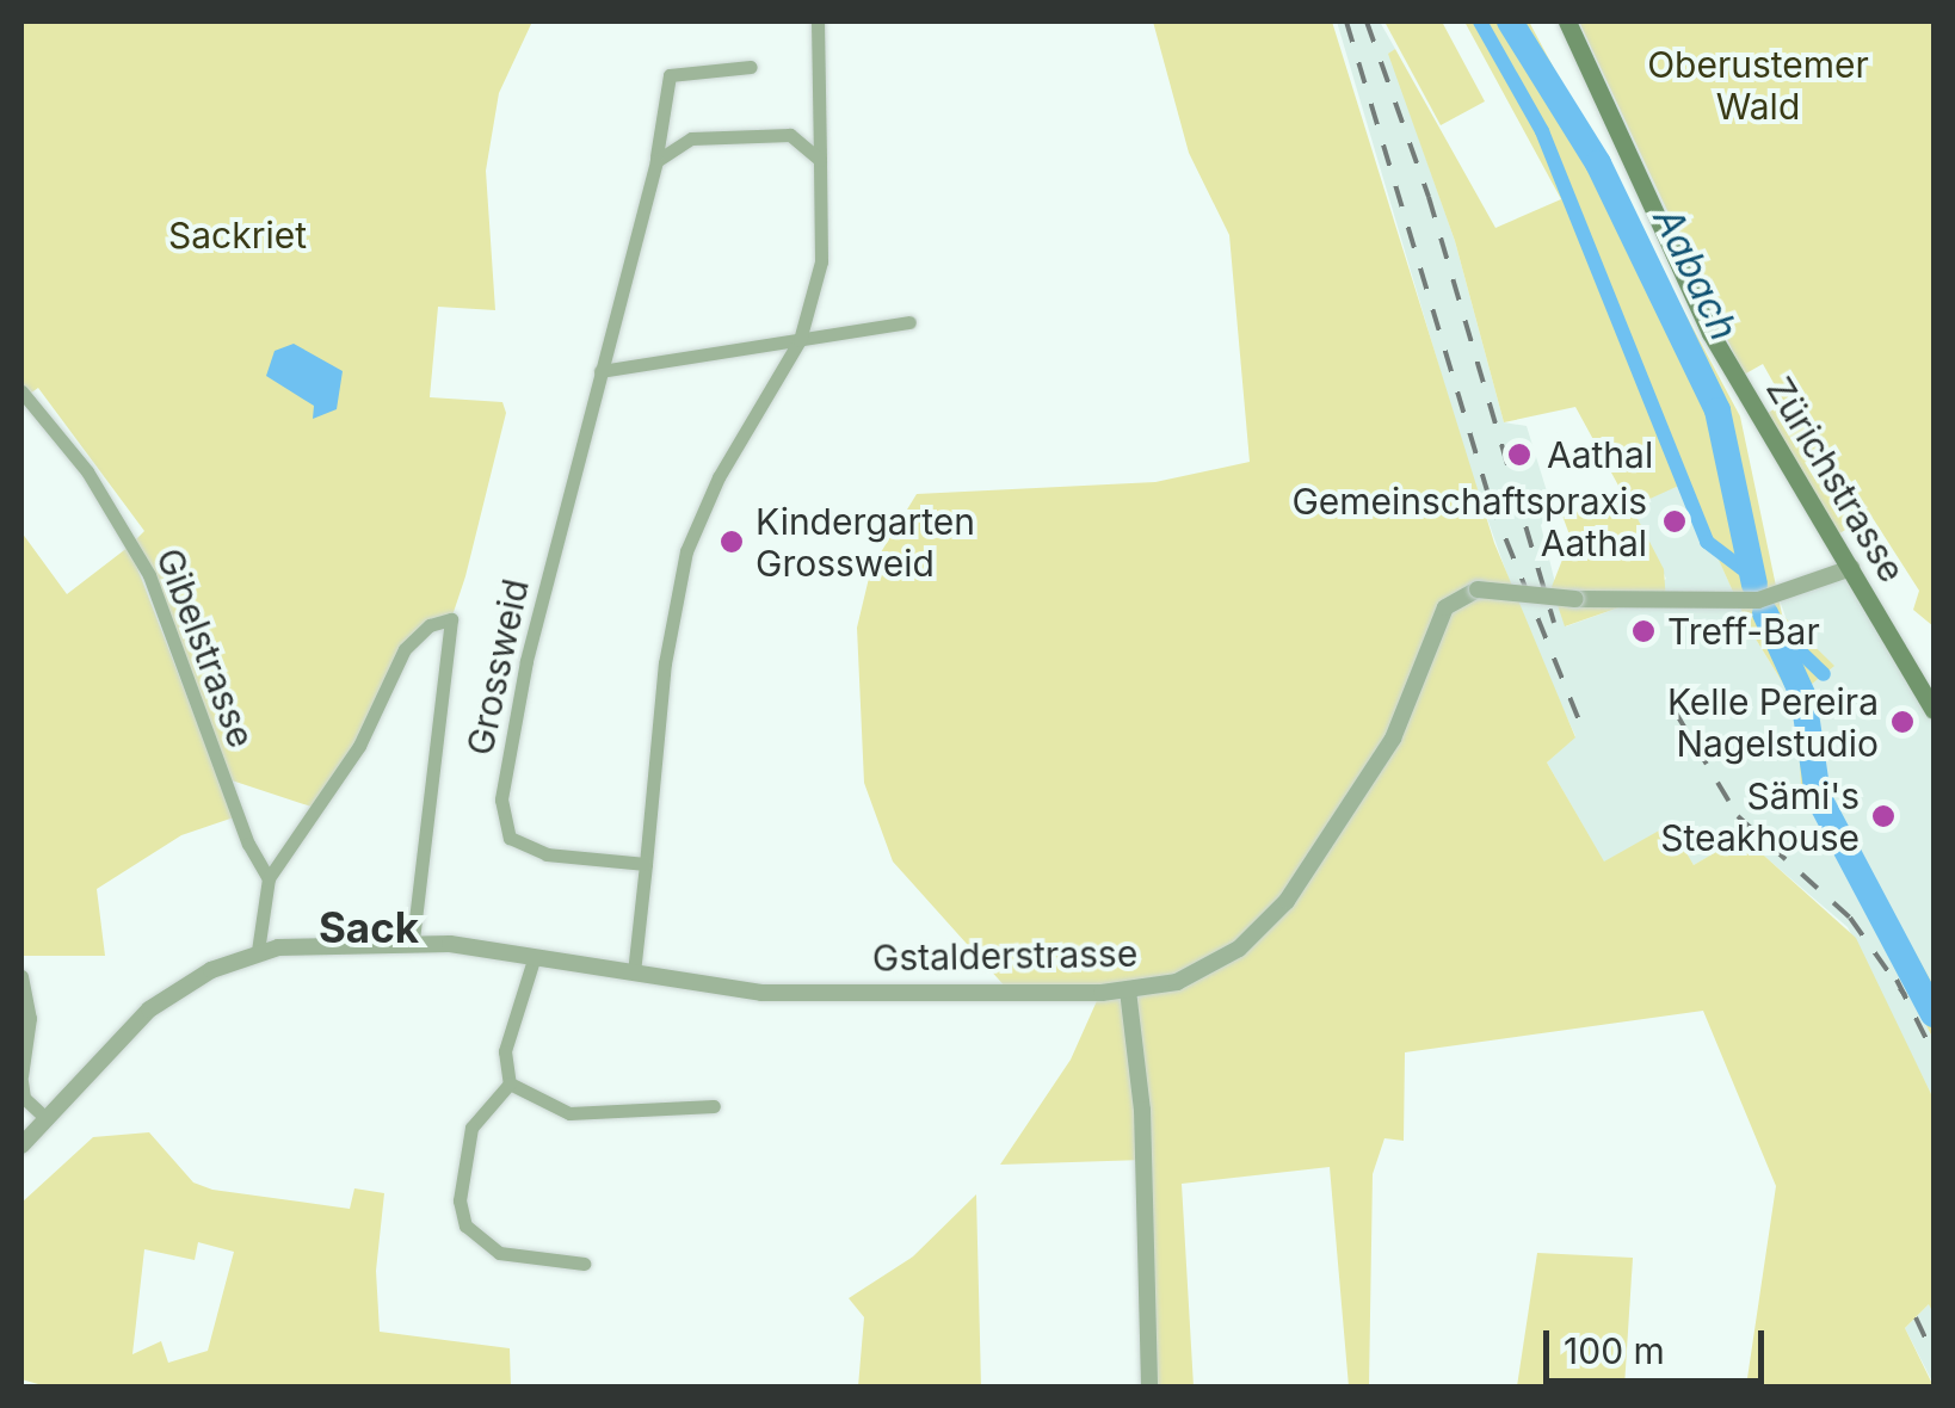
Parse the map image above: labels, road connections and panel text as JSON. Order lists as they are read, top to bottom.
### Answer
{
  "streets": {
    "main road": ["Zürichstrasse"],
    "street": ["Gibelstrasse", "Grossweid", "Gstalderstrasse"]
  },
  "crossings": [
    ["Zürichstrasse", "Gstalderstrasse"]
  ],
  "districts": ["Sack"],
  "water": ["Aabach"],
  "parks": ["Oberustemer Wald", "Sackriet"],
  "places": [
    "Aathal",
    "Gemeinschaftspraxis Aathal",
    "Kindergarten Grossweid",
    "Treff-Bar",
    "Kelle Pereira Nagelstudio",
    "Sämi's Steakhouse"
  ],
  "scale_bar": "100 m"
}
